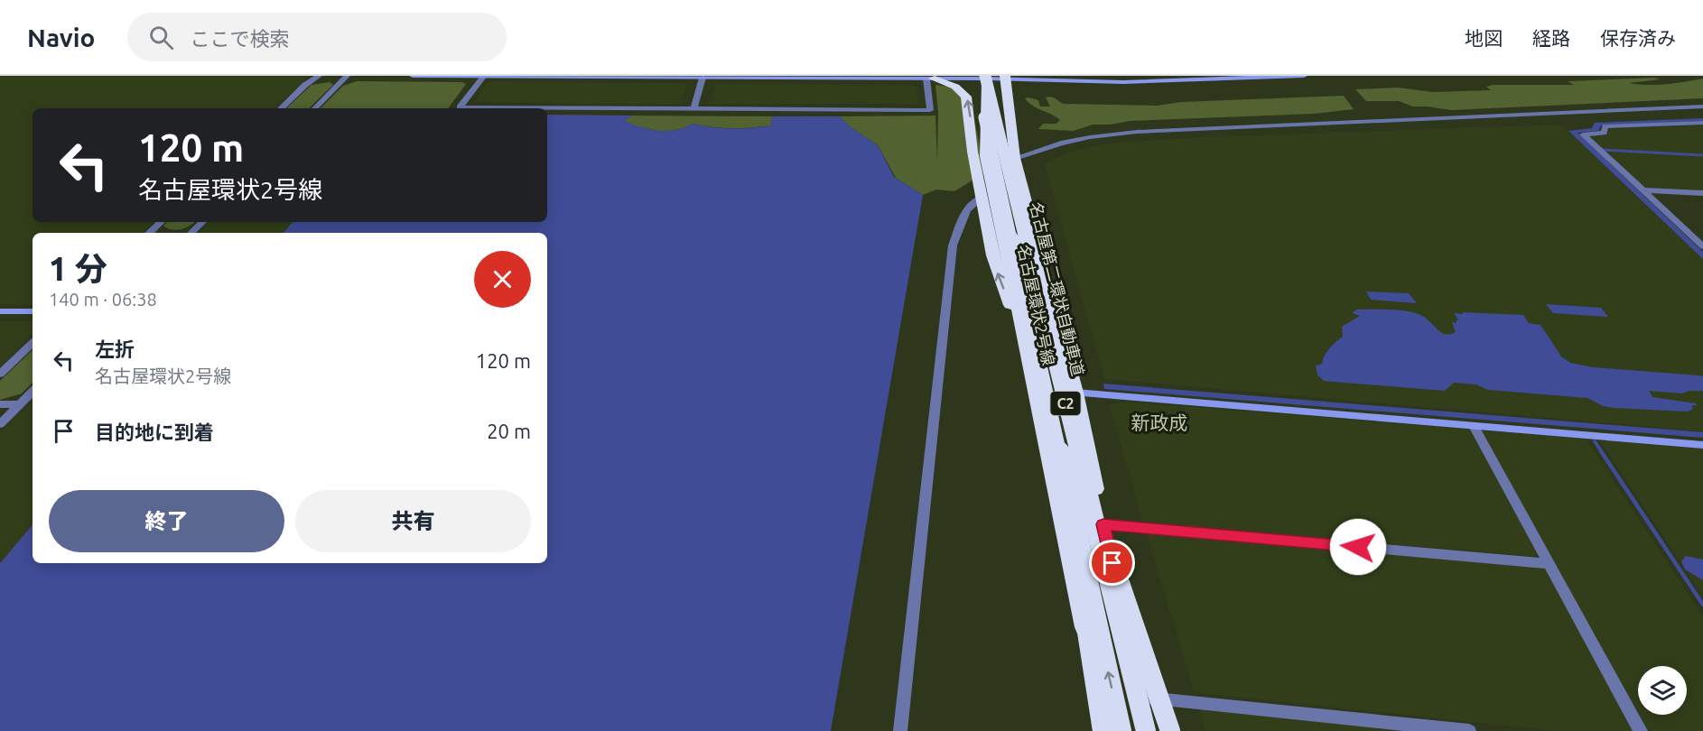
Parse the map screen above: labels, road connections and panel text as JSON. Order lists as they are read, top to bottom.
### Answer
{
  "streets": {
    "highway": ["名古屋第二環状自動車道", "名古屋環状2号線", "C2"]
  },
  "crossings": [
    ["名古屋第二環状自動車道", "名古屋環状2号線"]
  ],
  "districts": ["新政成"],
  "page": {
    "header": "Navio",
    "search": "ここで検索",
    "nav": ["地図", "経路", "保存済み"],
    "turn": ["120 m", "名古屋環状2号線"],
    "heading": ["1 分", "140 m · 06:38"],
    "list": [
      {
        "name": "左折",
        "note": "名古屋環状2号線",
        "value": "120 m"
      },
      {
        "name": "目的地に到着",
        "value": "20 m"
      }
    ],
    "buttons": ["終了", "共有"]
  }
}
